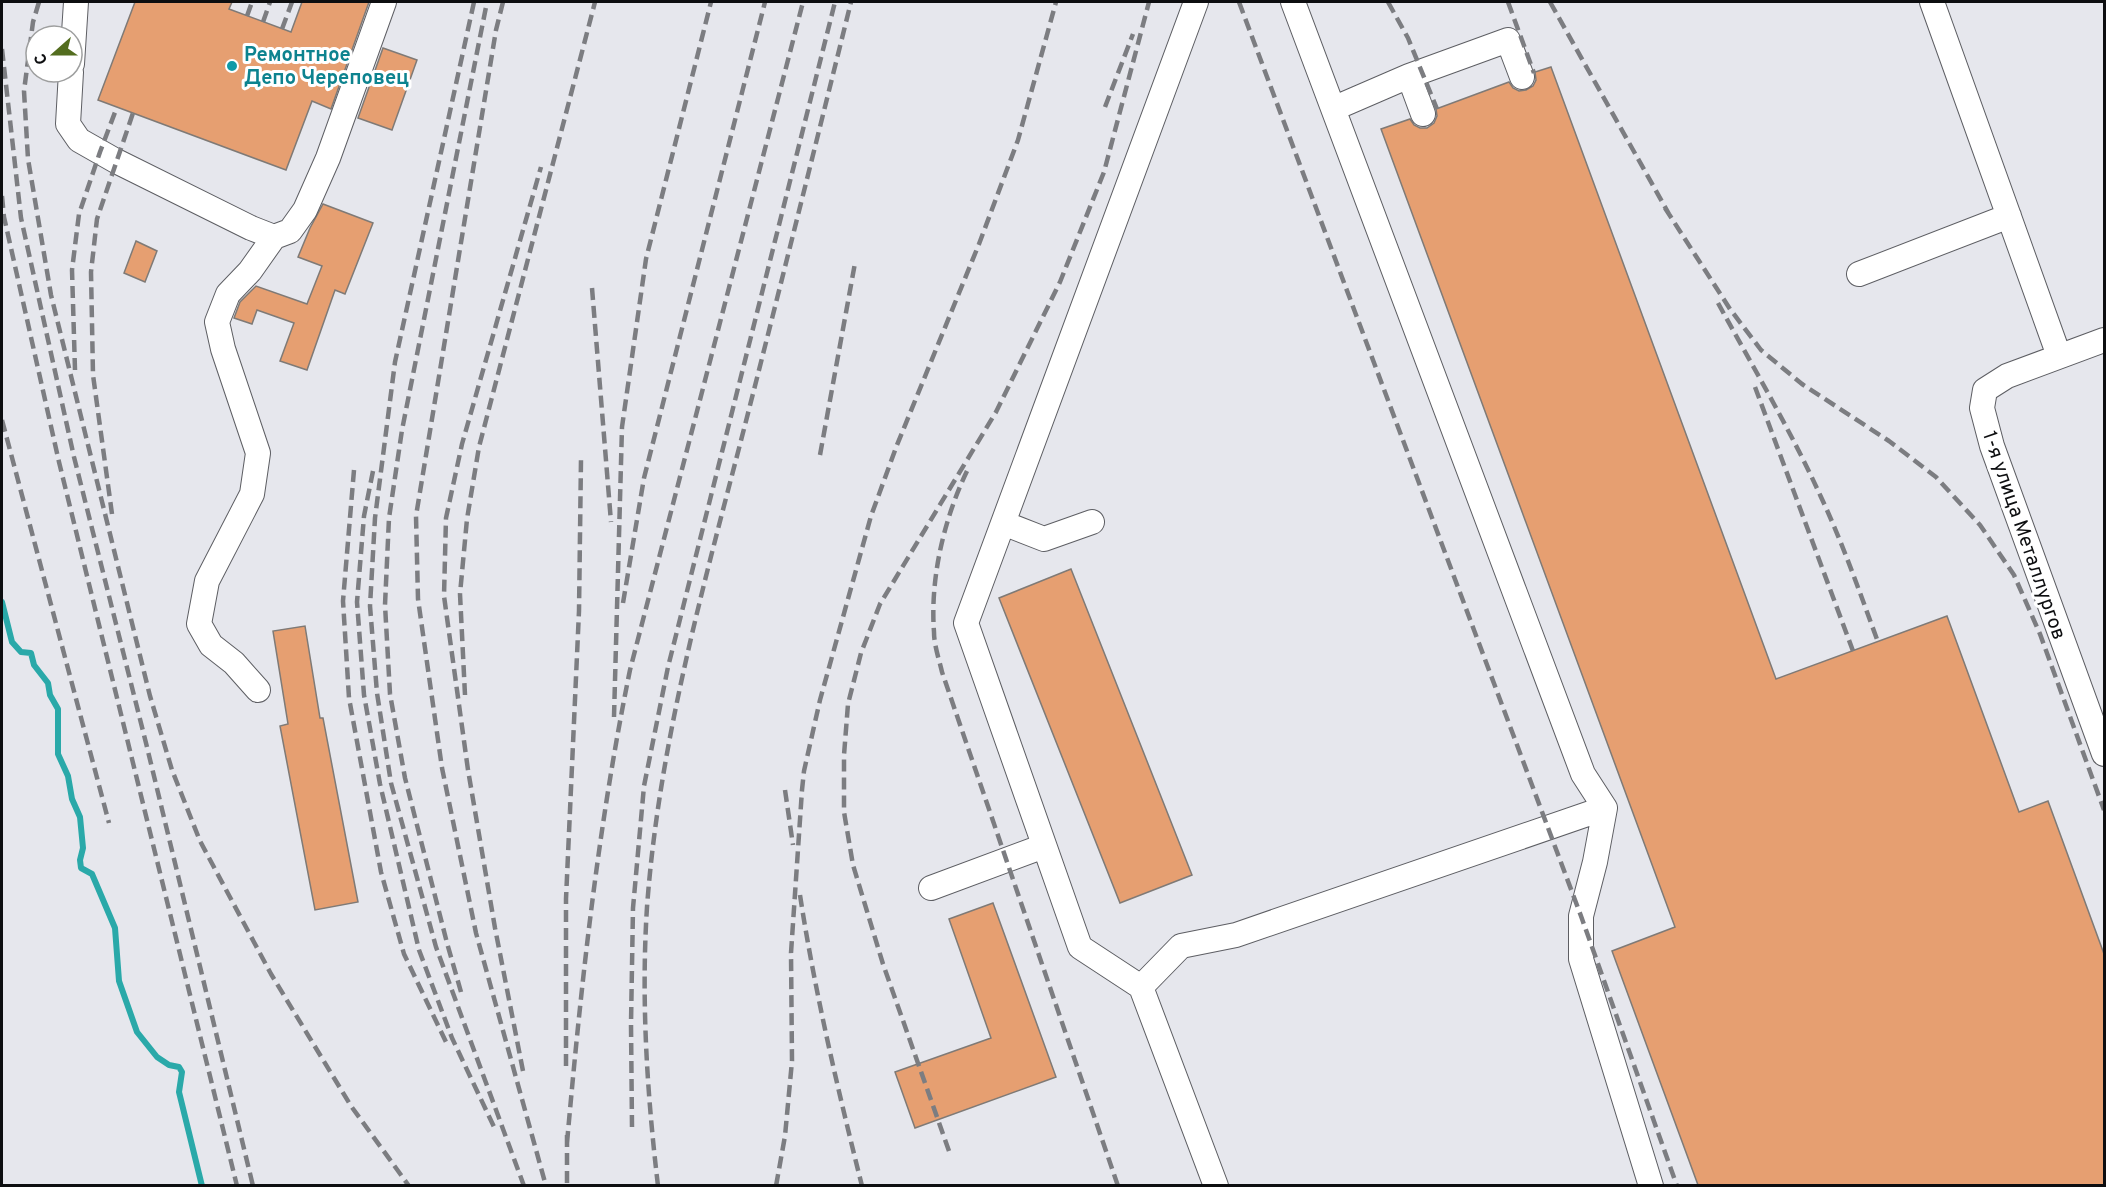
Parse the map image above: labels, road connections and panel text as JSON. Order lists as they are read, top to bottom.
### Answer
{
  "streets": {
    "street": ["1-я улица Металлургов"]
  },
  "places": ["Ремонтное Депо Череповец"],
  "north": "left"
}
